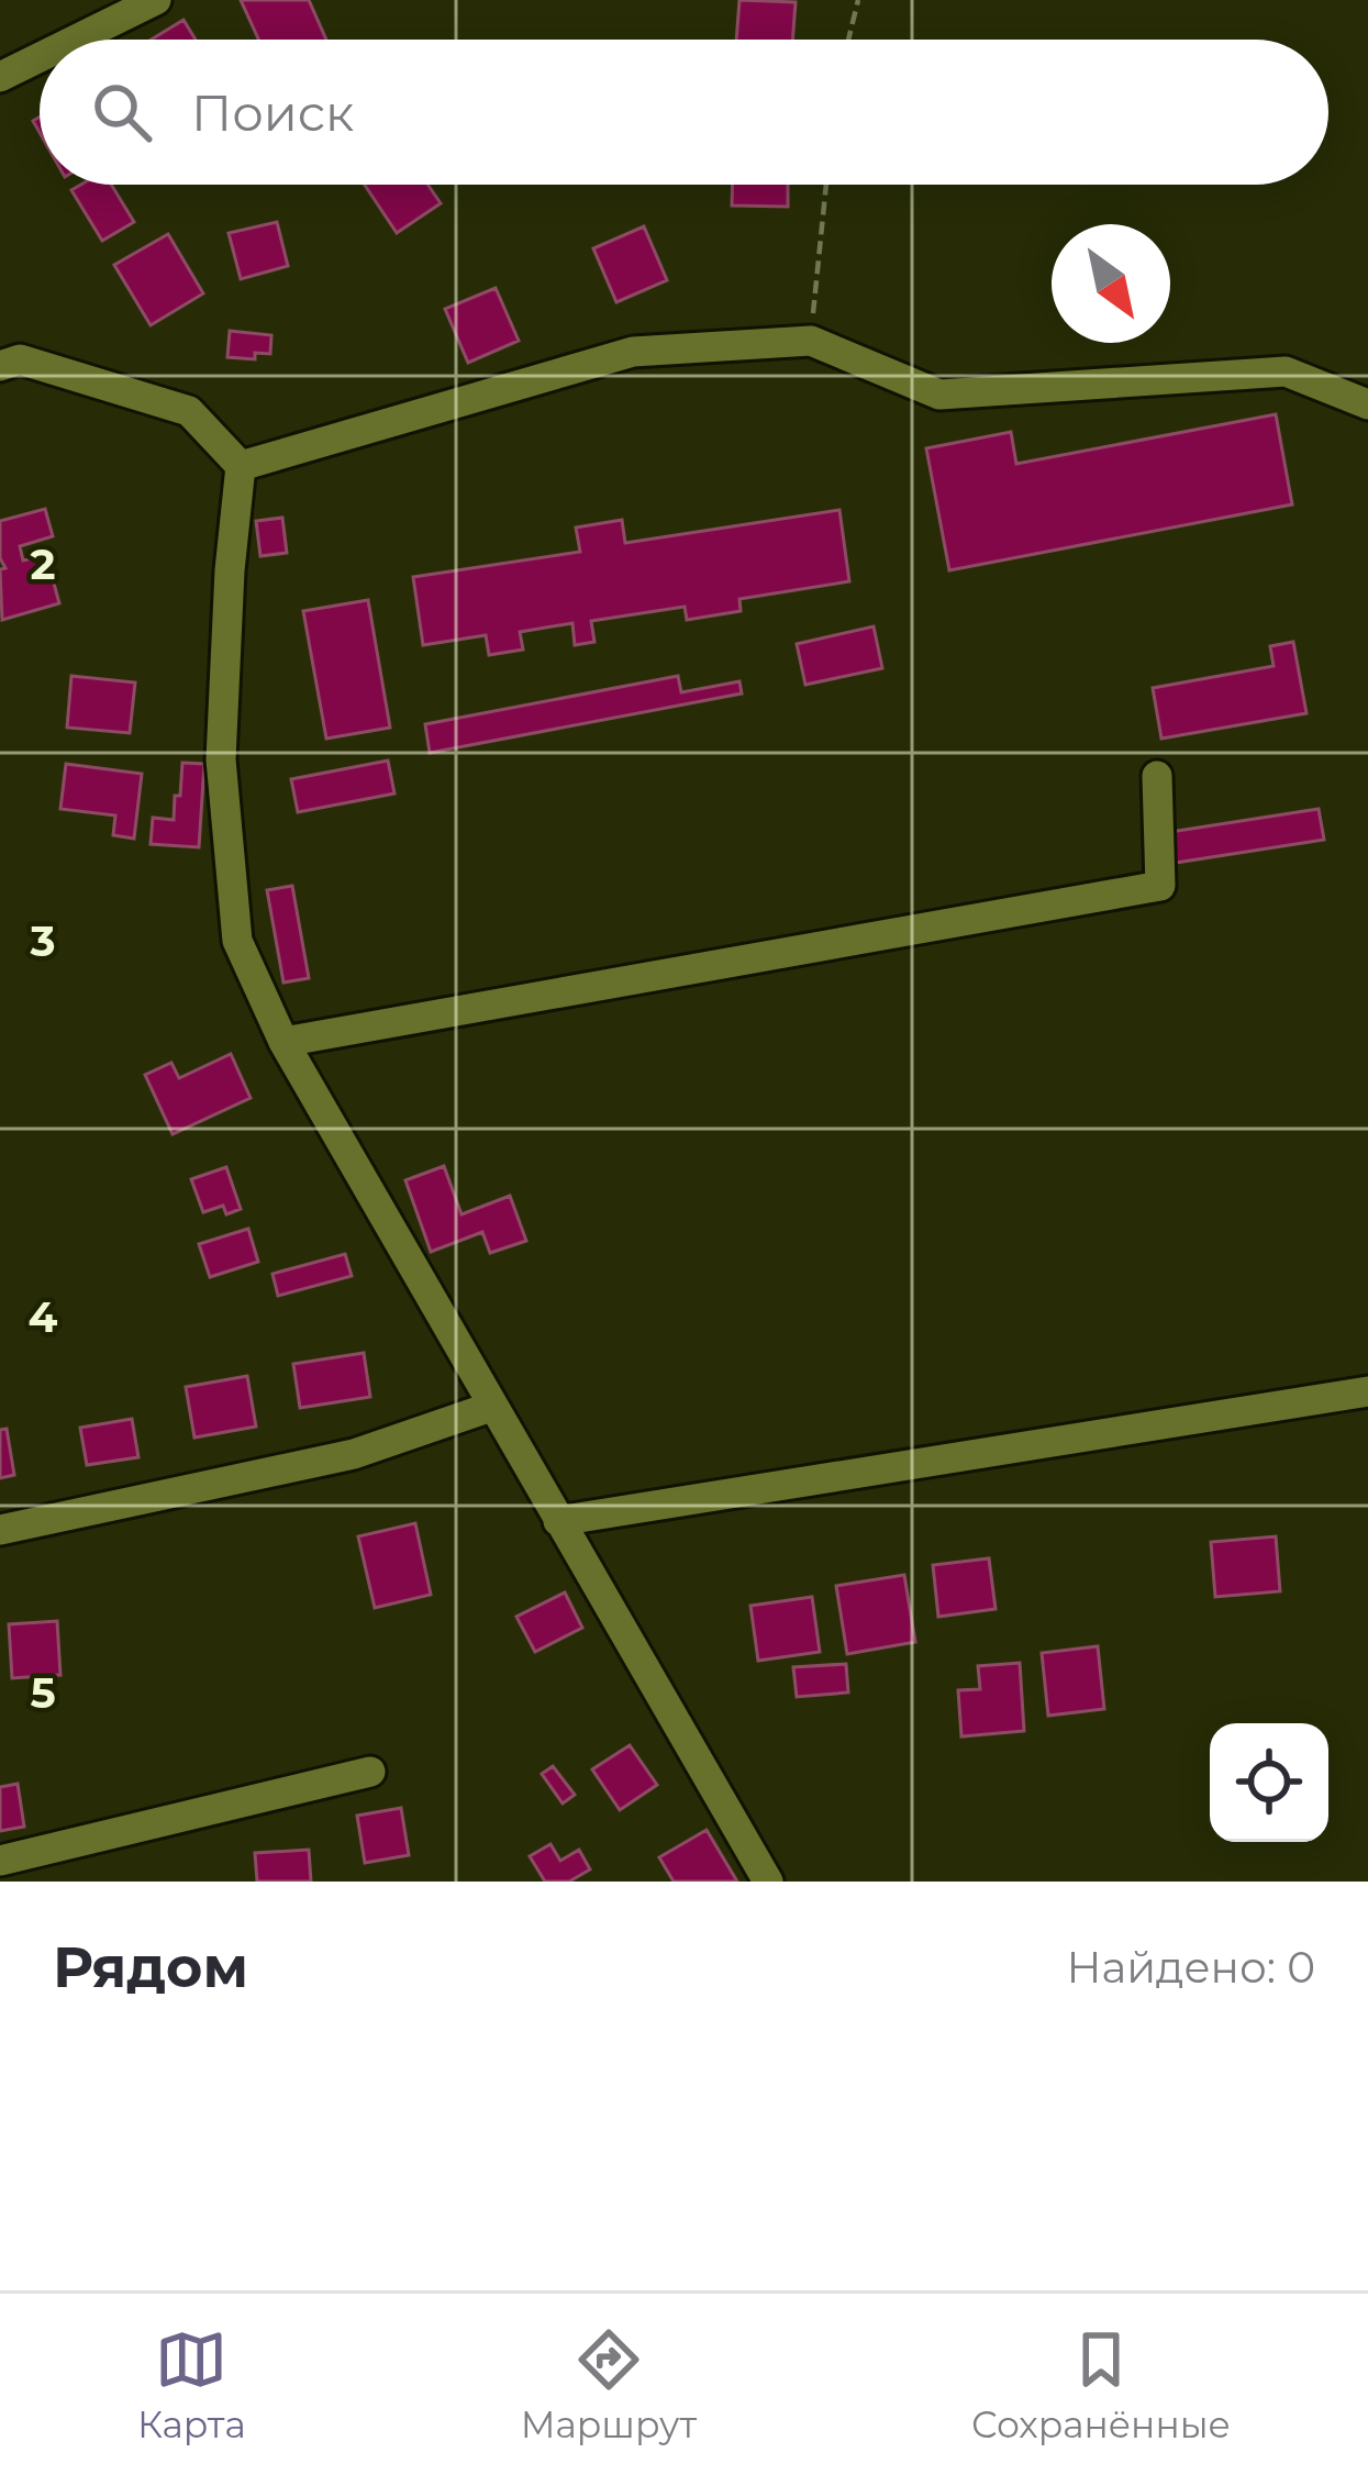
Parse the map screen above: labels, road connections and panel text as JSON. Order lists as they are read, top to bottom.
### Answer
{
  "north": "bottom right",
  "page": {
    "search": "Поиск",
    "heading": ["Рядом", "Найдено: 0"],
    "nav": ["Карта", "Маршрут", "Сохранённые"]
  },
  "grid": {
    "rows": [
      "2",
      "3",
      "4",
      "5"
    ]
  }
}
